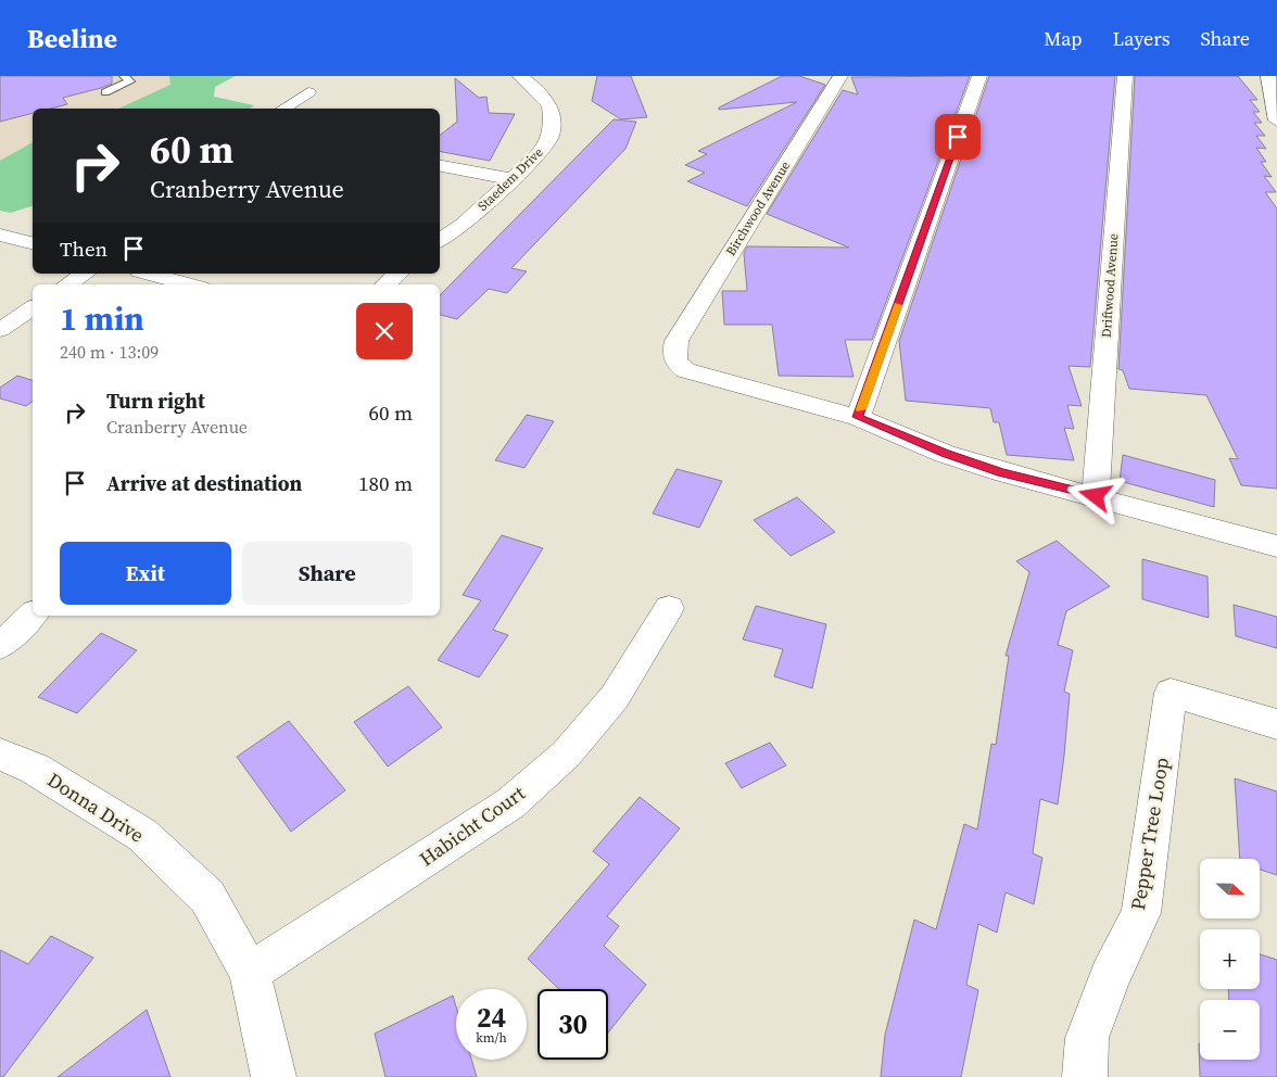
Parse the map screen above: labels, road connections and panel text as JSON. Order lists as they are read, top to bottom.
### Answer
{
  "streets": {
    "street": [
      "Staedem Drive",
      "Birchwood Avenue",
      "Driftwood Avenue",
      "Donna Drive",
      "Habicht Court",
      "Pepper Tree Loop"
    ]
  },
  "crossings": [
    ["Donna Drive", "Habicht Court"]
  ],
  "north": "right",
  "page": {
    "header": "Beeline",
    "nav": ["Map", "Layers", "Share"],
    "turn": ["60 m", "Cranberry Avenue"],
    "then": "Then",
    "heading": ["1 min", "240 m · 13:09"],
    "list": [
      {
        "name": "Turn right",
        "note": "Cranberry Avenue",
        "value": "60 m"
      },
      {
        "name": "Arrive at destination",
        "value": "180 m"
      }
    ],
    "buttons": ["Exit", "Share"],
    "map_buttons": ["+", "−"],
    "speed": "24 km/h",
    "limit": "30"
  }
}
